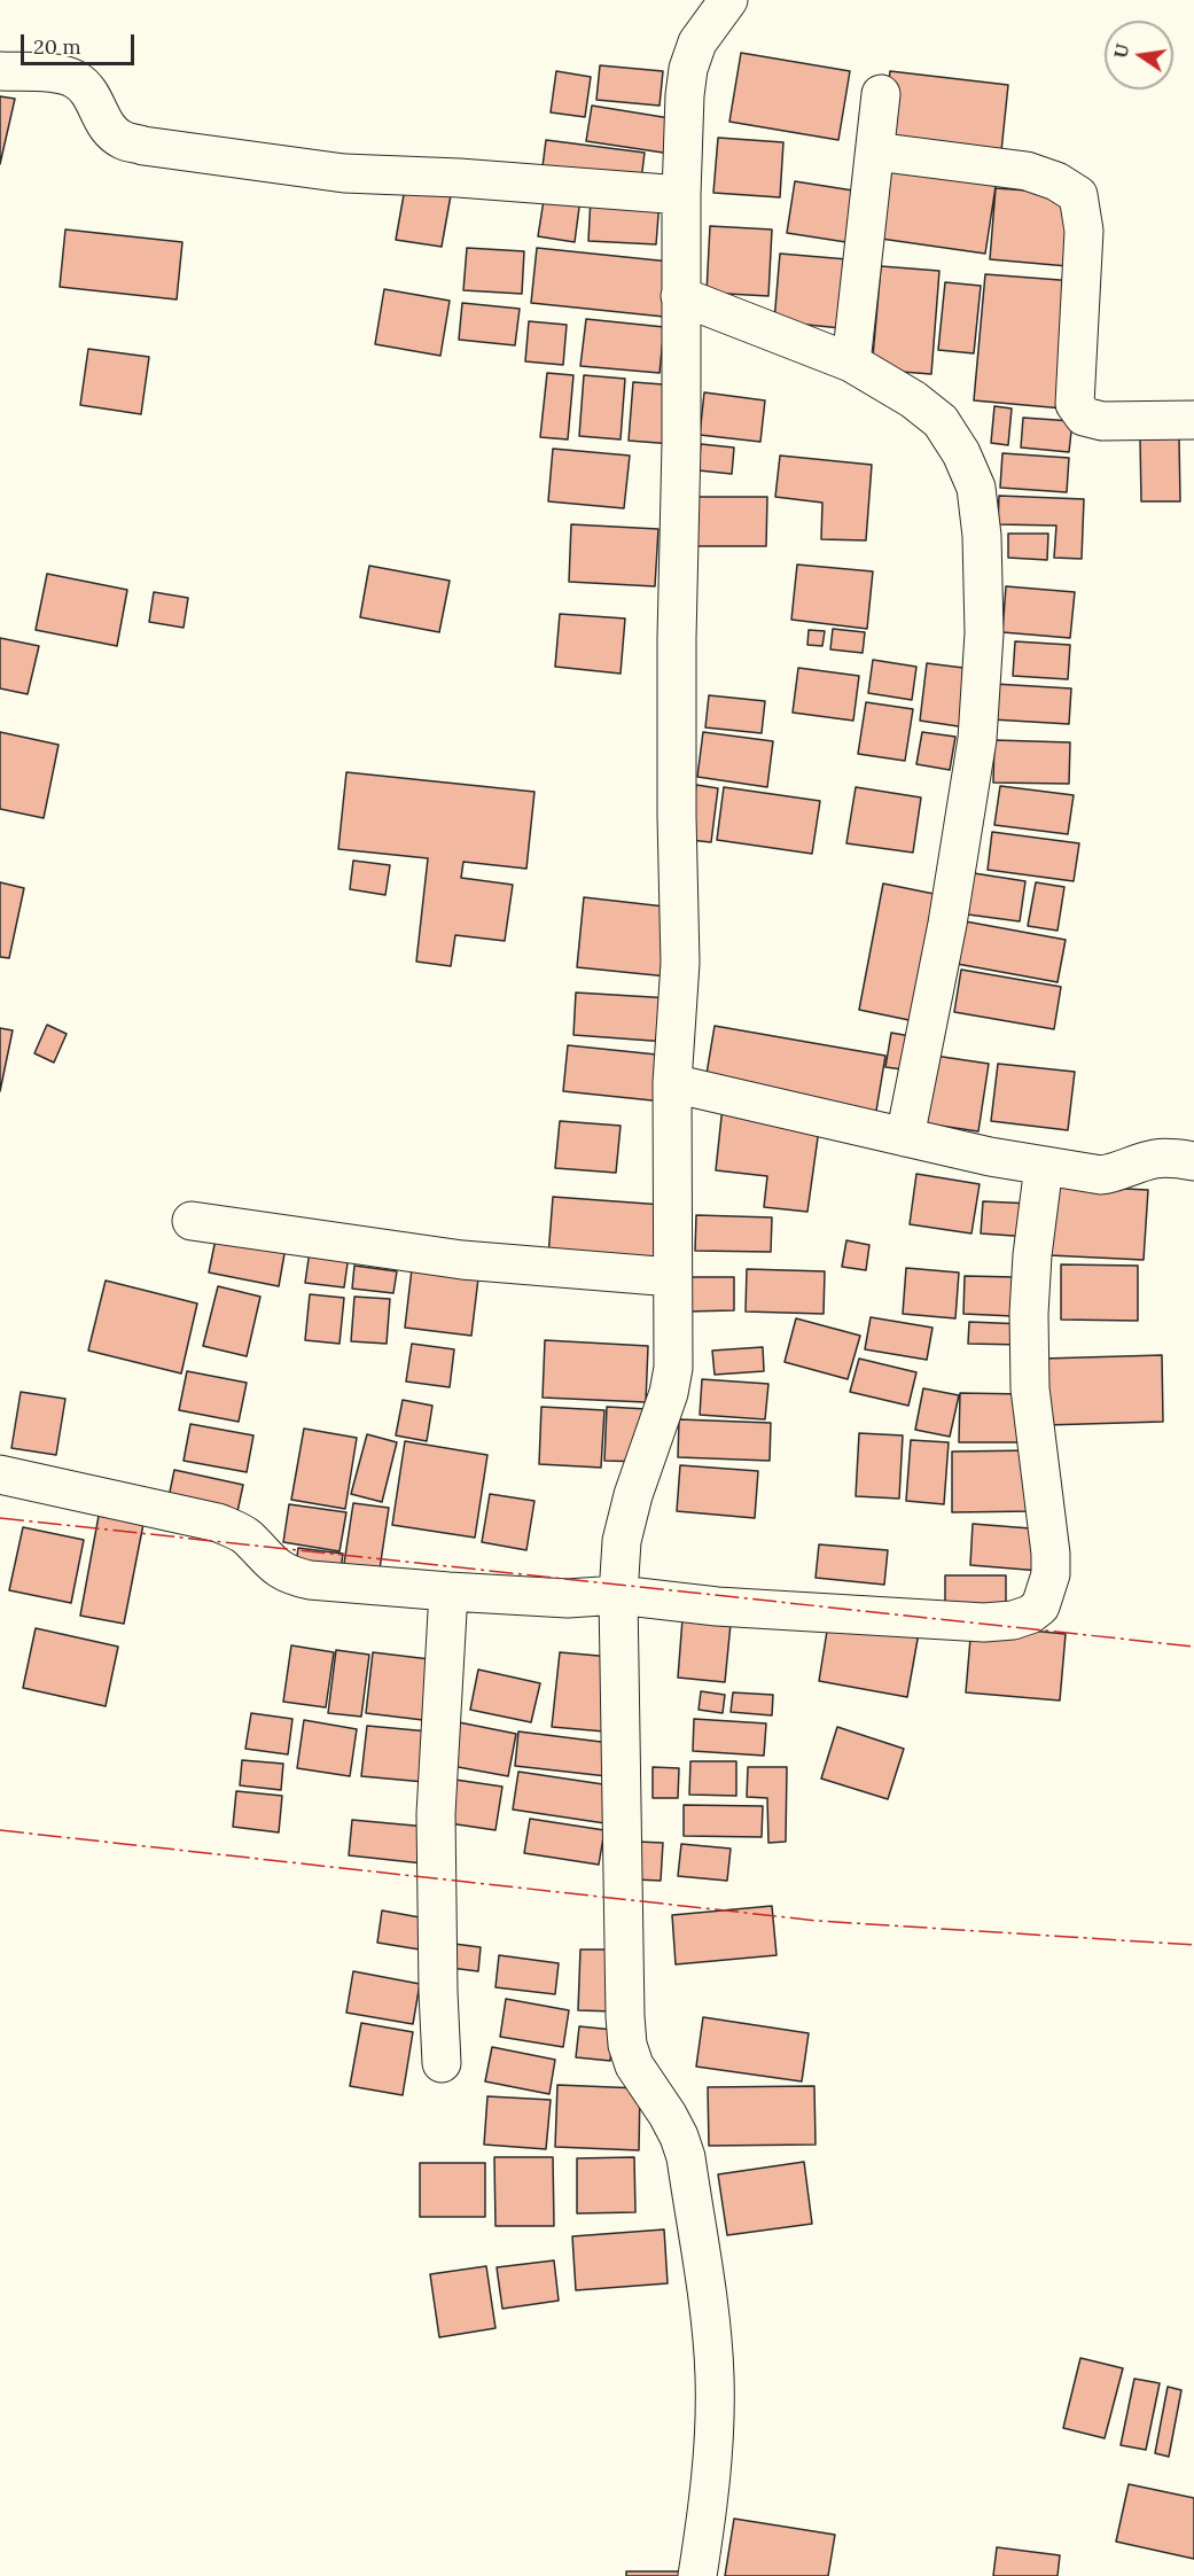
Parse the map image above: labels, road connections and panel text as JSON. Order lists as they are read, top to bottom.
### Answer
{
  "scale_bar": "20 m",
  "north": "left"
}
